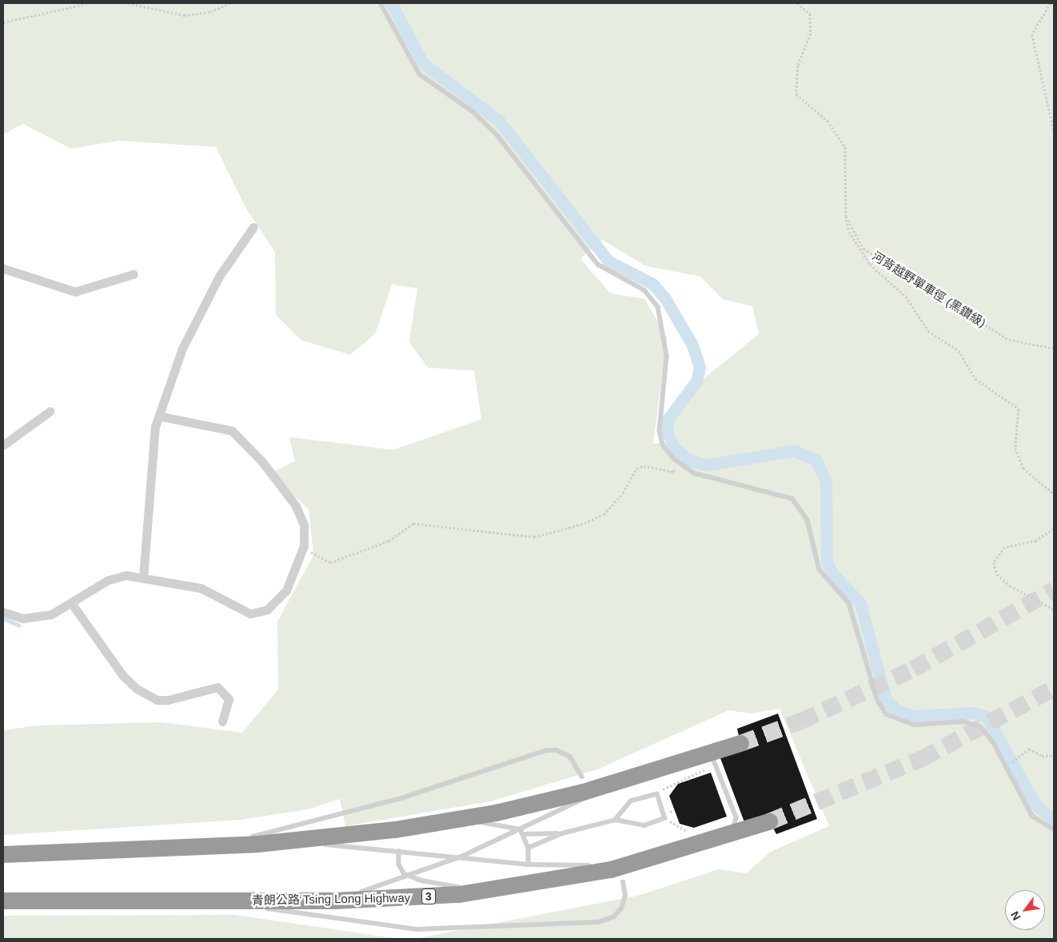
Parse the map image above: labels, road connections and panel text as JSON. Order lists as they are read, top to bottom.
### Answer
{
  "streets": {
    "highway": ["3", "青朗公路 Tsing Long Highway"],
    "path": ["河背越野單車徑 (黑鑽級)"]
  },
  "north": "bottom left"
}
